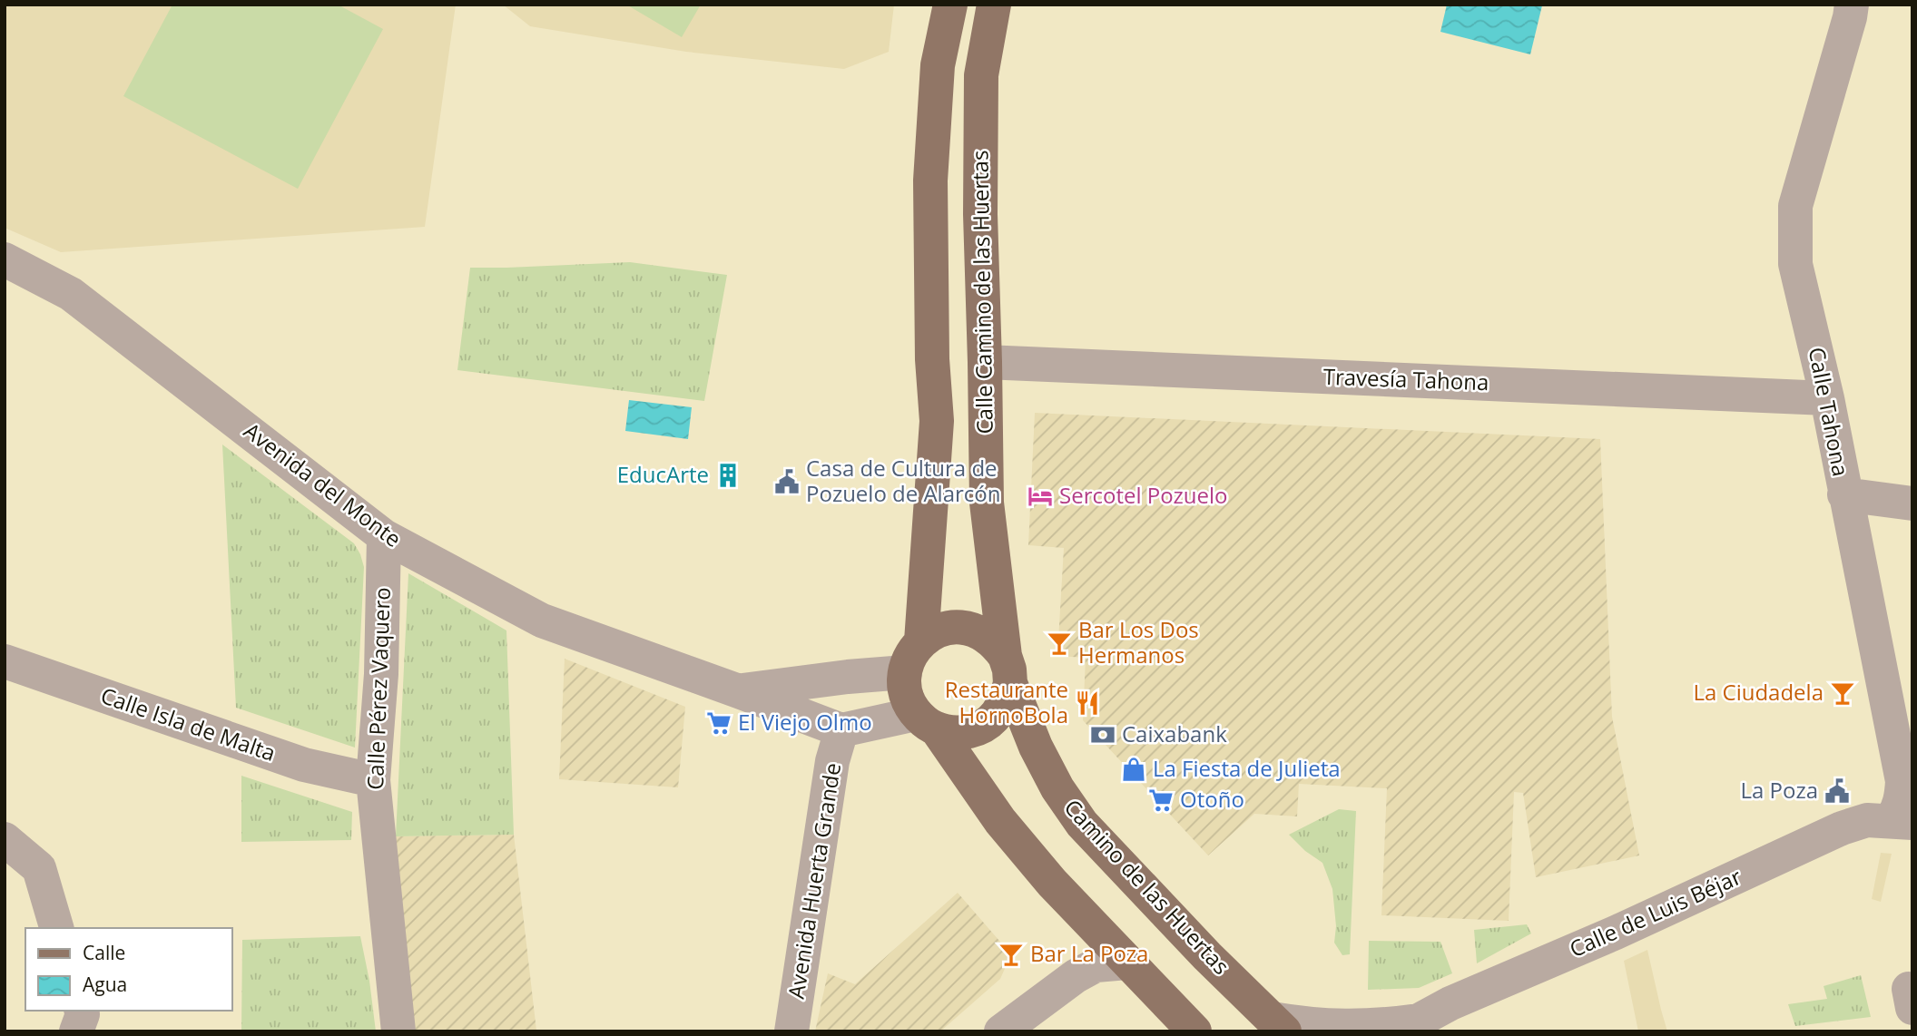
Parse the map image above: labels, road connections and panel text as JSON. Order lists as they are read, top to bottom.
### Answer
{
  "streets": {
    "main road": ["Calle Camino de las Huertas", "Camino de las Huertas"],
    "street": [
      "Travesía Tahona",
      "Calle Tahona",
      "Avenida del Monte",
      "Calle Pérez Vaquero",
      "Calle Isla de Malta",
      "Avenida Huerta Grande",
      "Calle de Luis Béjar"
    ]
  },
  "crossings": [
    ["Calle Camino de las Huertas", "Travesía Tahona"],
    ["Calle Camino de las Huertas", "Avenida del Monte"],
    ["Calle Camino de las Huertas", "Camino de las Huertas"],
    ["Travesía Tahona", "Calle Tahona"],
    ["Calle Tahona", "Calle de Luis Béjar"],
    ["Avenida del Monte", "Calle Pérez Vaquero"],
    ["Avenida del Monte", "Avenida Huerta Grande"],
    ["Avenida del Monte", "Camino de las Huertas"],
    ["Calle Pérez Vaquero", "Calle Isla de Malta"],
    ["Camino de las Huertas", "Calle de Luis Béjar"]
  ],
  "places": {
    "building": ["EducArte"],
    "public building": ["Casa de Cultura de Pozuelo de Alarcón", "La Poza"],
    "hotel": ["Sercotel Pozuelo"],
    "bar": ["Bar Los Dos Hermanos", "La Ciudadela", "Bar La Poza"],
    "restaurant": ["Restaurante HornoBola"],
    "supermarket": ["El Viejo Olmo", "Otoño"],
    "bank": ["Caixabank"],
    "shop": ["La Fiesta de Julieta"]
  },
  "legend": ["Calle", "Agua"]
}
